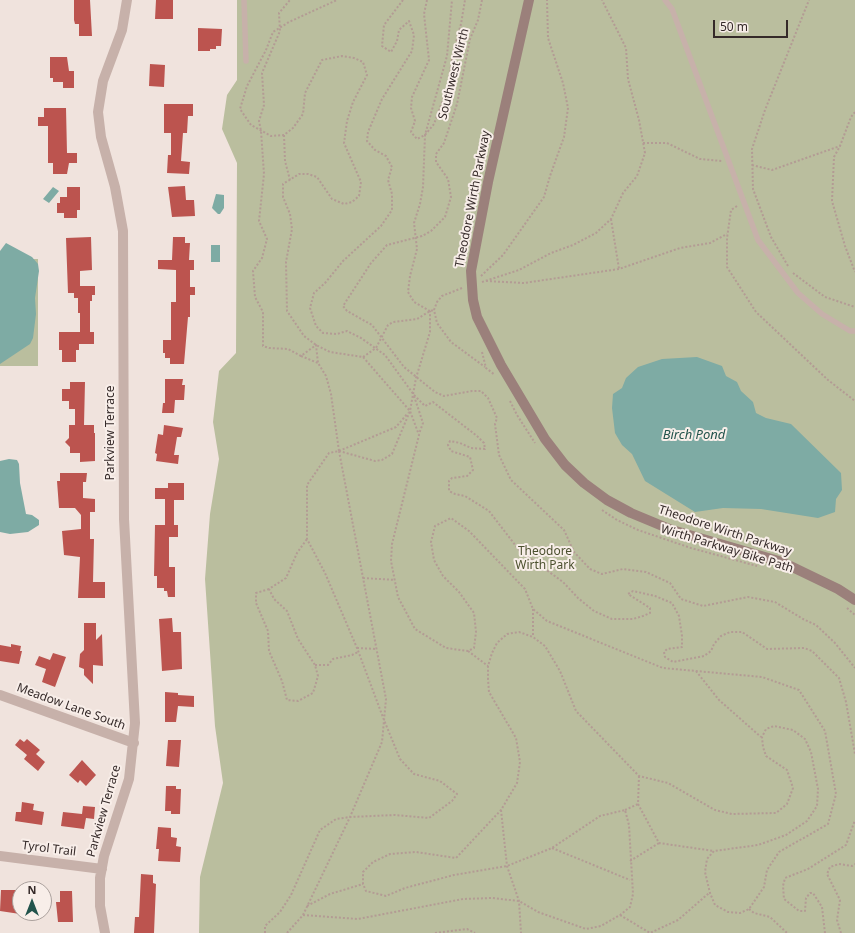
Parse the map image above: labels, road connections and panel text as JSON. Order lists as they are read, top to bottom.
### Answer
{
  "streets": {
    "street": [
      "Theodore Wirth Parkway",
      "Parkview Terrace",
      "Meadow Lane South",
      "Tyrol Trail"
    ],
    "path": ["Southwest Wirth", "Wirth Parkway Bike Path"]
  },
  "crossings": [
    ["Parkview Terrace", "Meadow Lane South"],
    ["Parkview Terrace", "Tyrol Trail"]
  ],
  "water": ["Birch Pond"],
  "parks": ["Theodore Wirth Park"],
  "scale_bar": "50 m",
  "north": "top"
}
